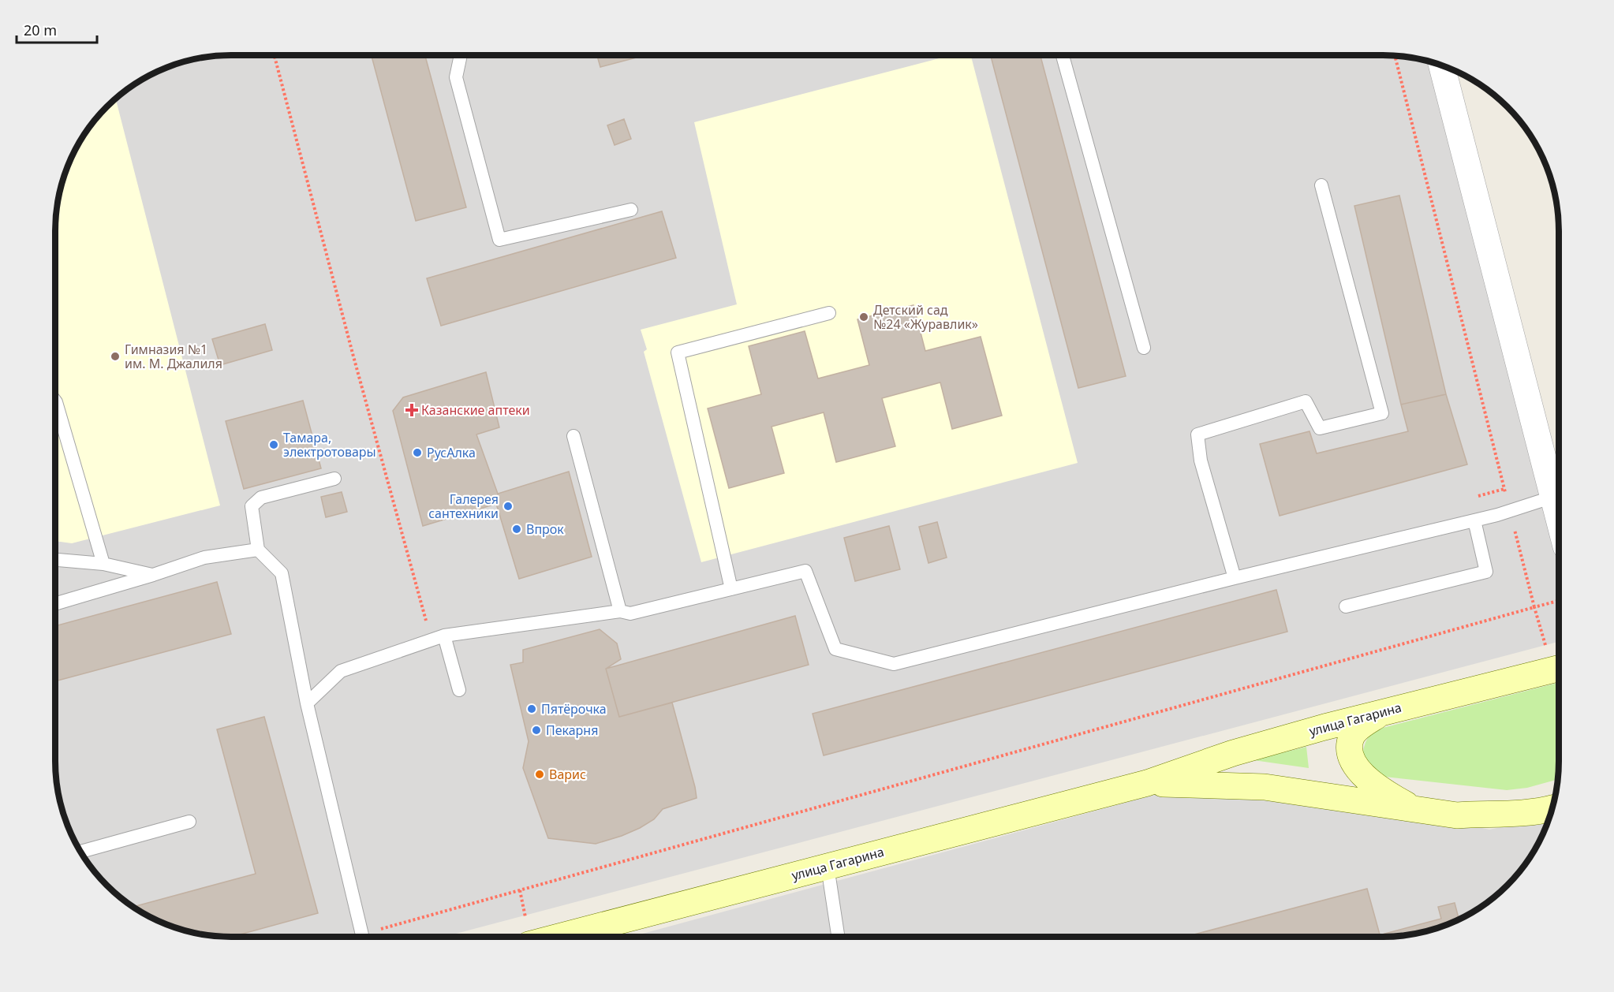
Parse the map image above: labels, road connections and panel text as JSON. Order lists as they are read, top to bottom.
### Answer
{
  "streets": {
    "street": ["улица Гагарина"]
  },
  "places": {
    "other": [
      "Детский сад №24 «Журавлик»",
      "Гимназия №1 им. М. Джалиля",
      "Тамара, электротовары",
      "РусАлка",
      "Галерея сантехники",
      "Впрок",
      "Пятёрочка",
      "Пекарня",
      "Варис"
    ],
    "health": ["Казанские аптеки"]
  },
  "scale_bar": "20 m"
}
